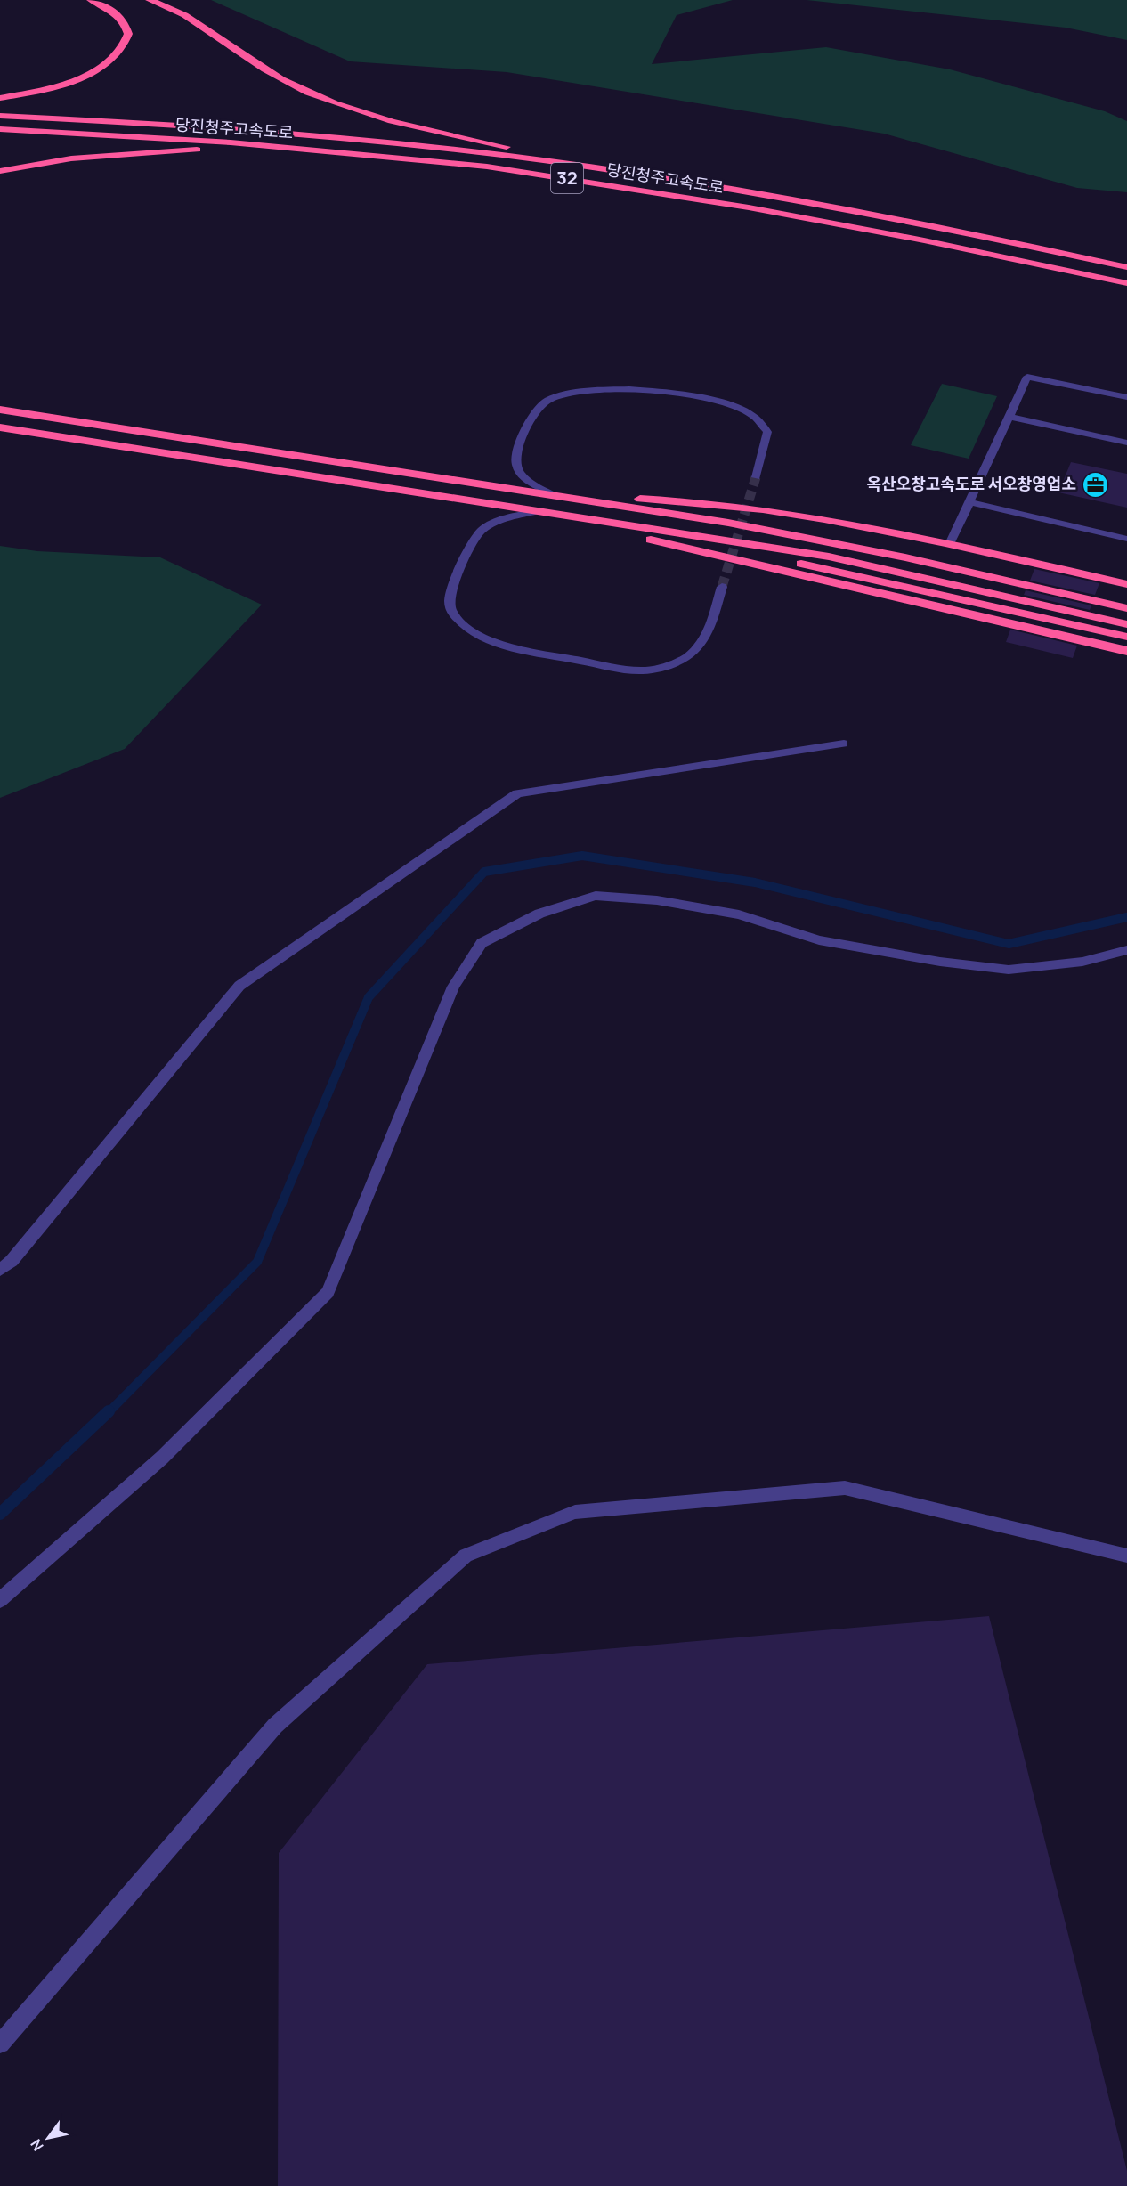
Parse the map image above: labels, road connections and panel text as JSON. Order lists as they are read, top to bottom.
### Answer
{
  "streets": {
    "highway": ["당진청주고속도로", "32"]
  },
  "places": {
    "office": ["옥산오창고속도로 서오창영업소"]
  },
  "north": "bottom left"
}
